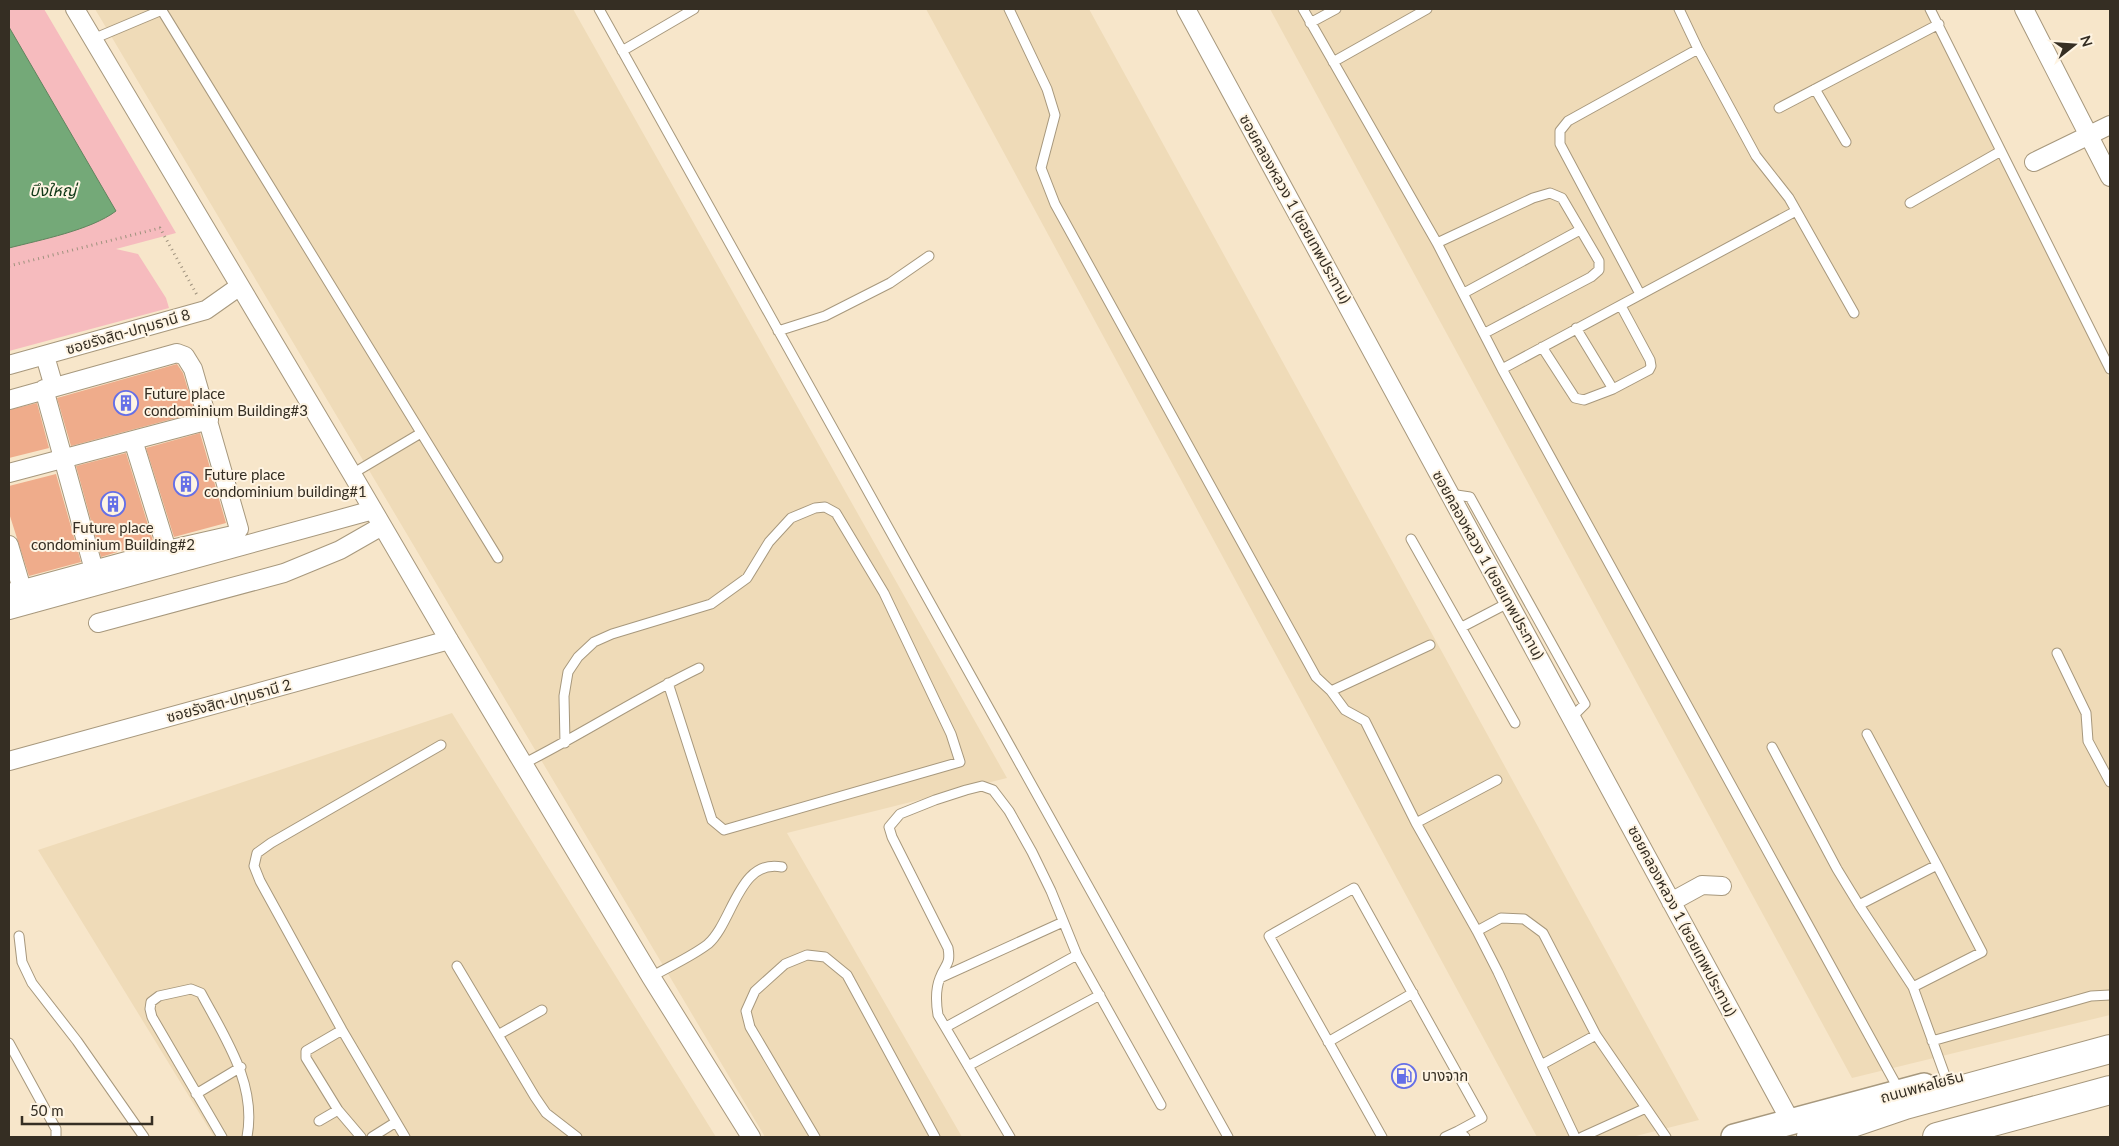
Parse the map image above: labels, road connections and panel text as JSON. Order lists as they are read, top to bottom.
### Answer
{
  "streets": {
    "main road": ["ถนนพหลโยธิน"],
    "street": ["ซอยคลองหลวง 1 (ซอยเทพประทาน)", "ซอยรังสิต-ปทุมธานี 8", "ซอยรังสิต-ปทุมธานี 2"]
  },
  "crossings": [
    ["ซอยคลองหลวง 1 (ซอยเทพประทาน)", "ถนนพหลโยธิน"]
  ],
  "water": ["บึงใหญ่"],
  "places": {
    "building": ["Future place condominium Building#3", "Future place condominium building#1", "Future place condominium Building#2"],
    "fuel station": ["บางจาก"]
  },
  "scale_bar": "50 m",
  "north": "right"
}
